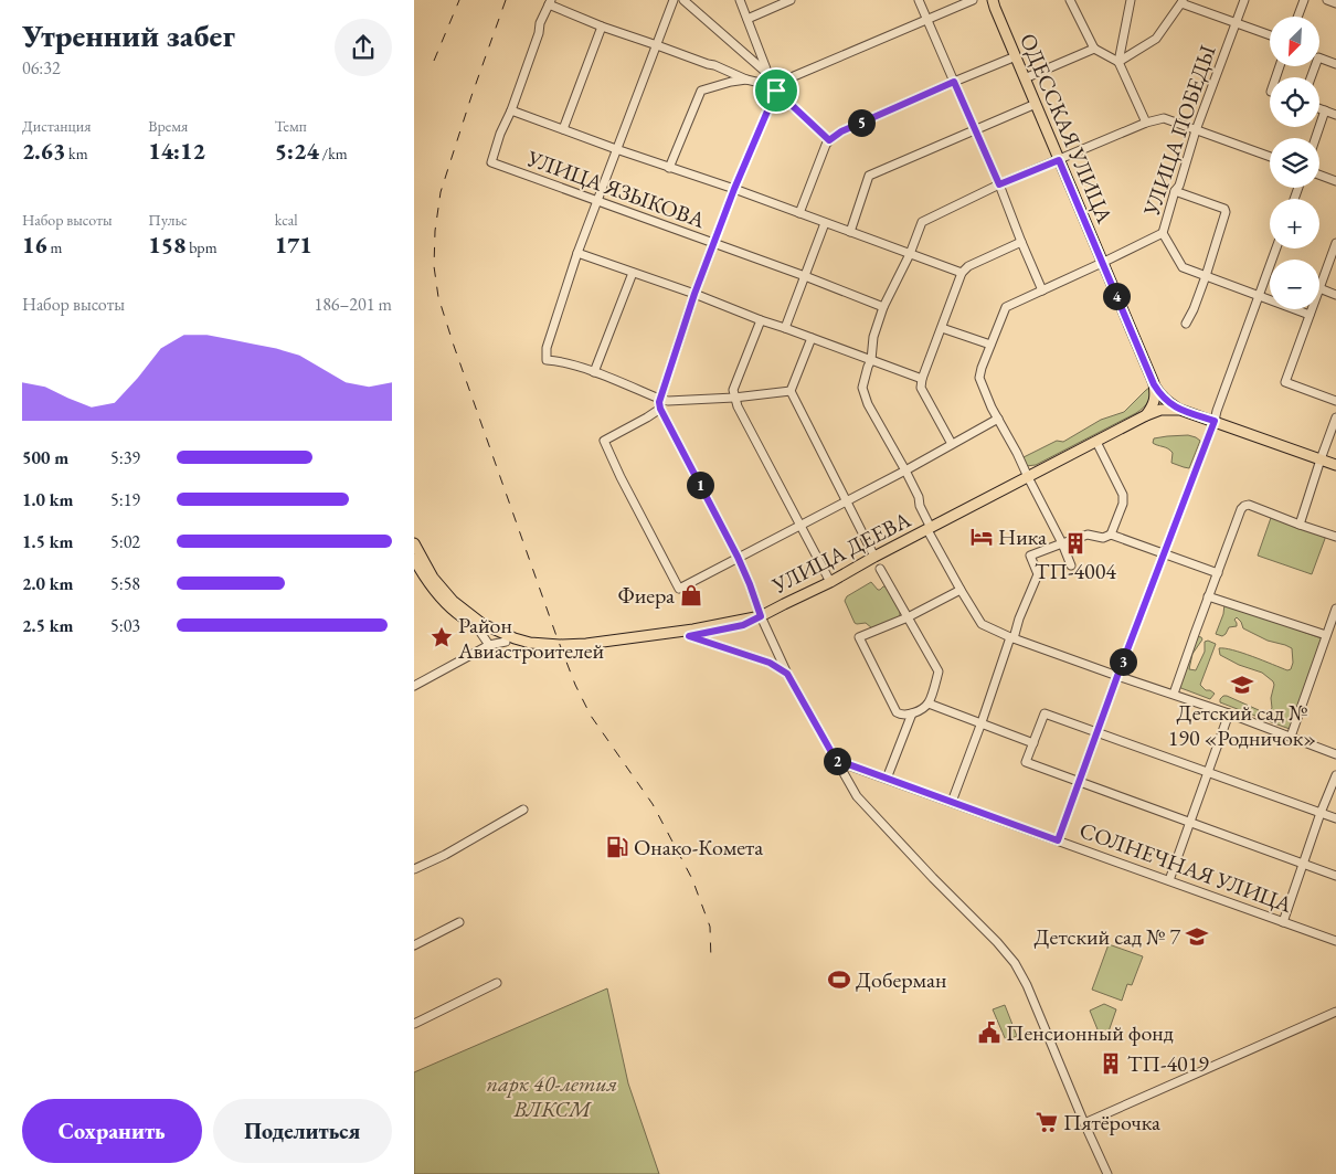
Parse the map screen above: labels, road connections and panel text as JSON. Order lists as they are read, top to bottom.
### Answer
{
  "streets": {
    "main road": ["ОДЕССКАЯ УЛИЦА", "УЛИЦА ДЕЕВА"],
    "street": ["УЛИЦА ПОБЕДЫ", "УЛИЦА ЯЗЫКОВА", "СОЛНЕЧНАЯ УЛИЦА"]
  },
  "parks": ["парк 40-летия ВЛКСМ"],
  "places": {
    "hotel": ["Ника"],
    "building": ["ТП-4004", "ТП-4019"],
    "shop": ["Фиера"],
    "place": ["Район Авиастроителей"],
    "school or university": ["Детский сад № 190 «Родничок»", "Детский сад № 7"],
    "fuel station": ["Онако-Комета"],
    "sports": ["Доберман"],
    "public building": ["Пенсионный фонд"],
    "supermarket": ["Пятёрочка"]
  },
  "north": "bottom left",
  "page": {
    "heading": ["Утренний забег", "06:32"],
    "map_buttons": ["+", "−"],
    "stats": [
      ["Дистанция", "2.63 km"],
      ["Время", "14:12"],
      ["Темп", "5:24 /km"],
      ["Набор высоты", "16 m"],
      ["Пульс", "158 bpm"],
      ["kcal", "171"]
    ],
    "pins": [
      "5",
      "4",
      "1",
      "3",
      "2"
    ],
    "chart": ["Набор высоты", "186–201 m"],
    "list": [
      {
        "name": "500 m",
        "note": "5:39"
      },
      {
        "name": "1.0 km",
        "note": "5:19"
      },
      {
        "name": "1.5 km",
        "note": "5:02"
      },
      {
        "name": "2.0 km",
        "note": "5:58"
      },
      {
        "name": "2.5 km",
        "note": "5:03"
      }
    ],
    "buttons": ["Сохранить", "Поделиться"]
  }
}
